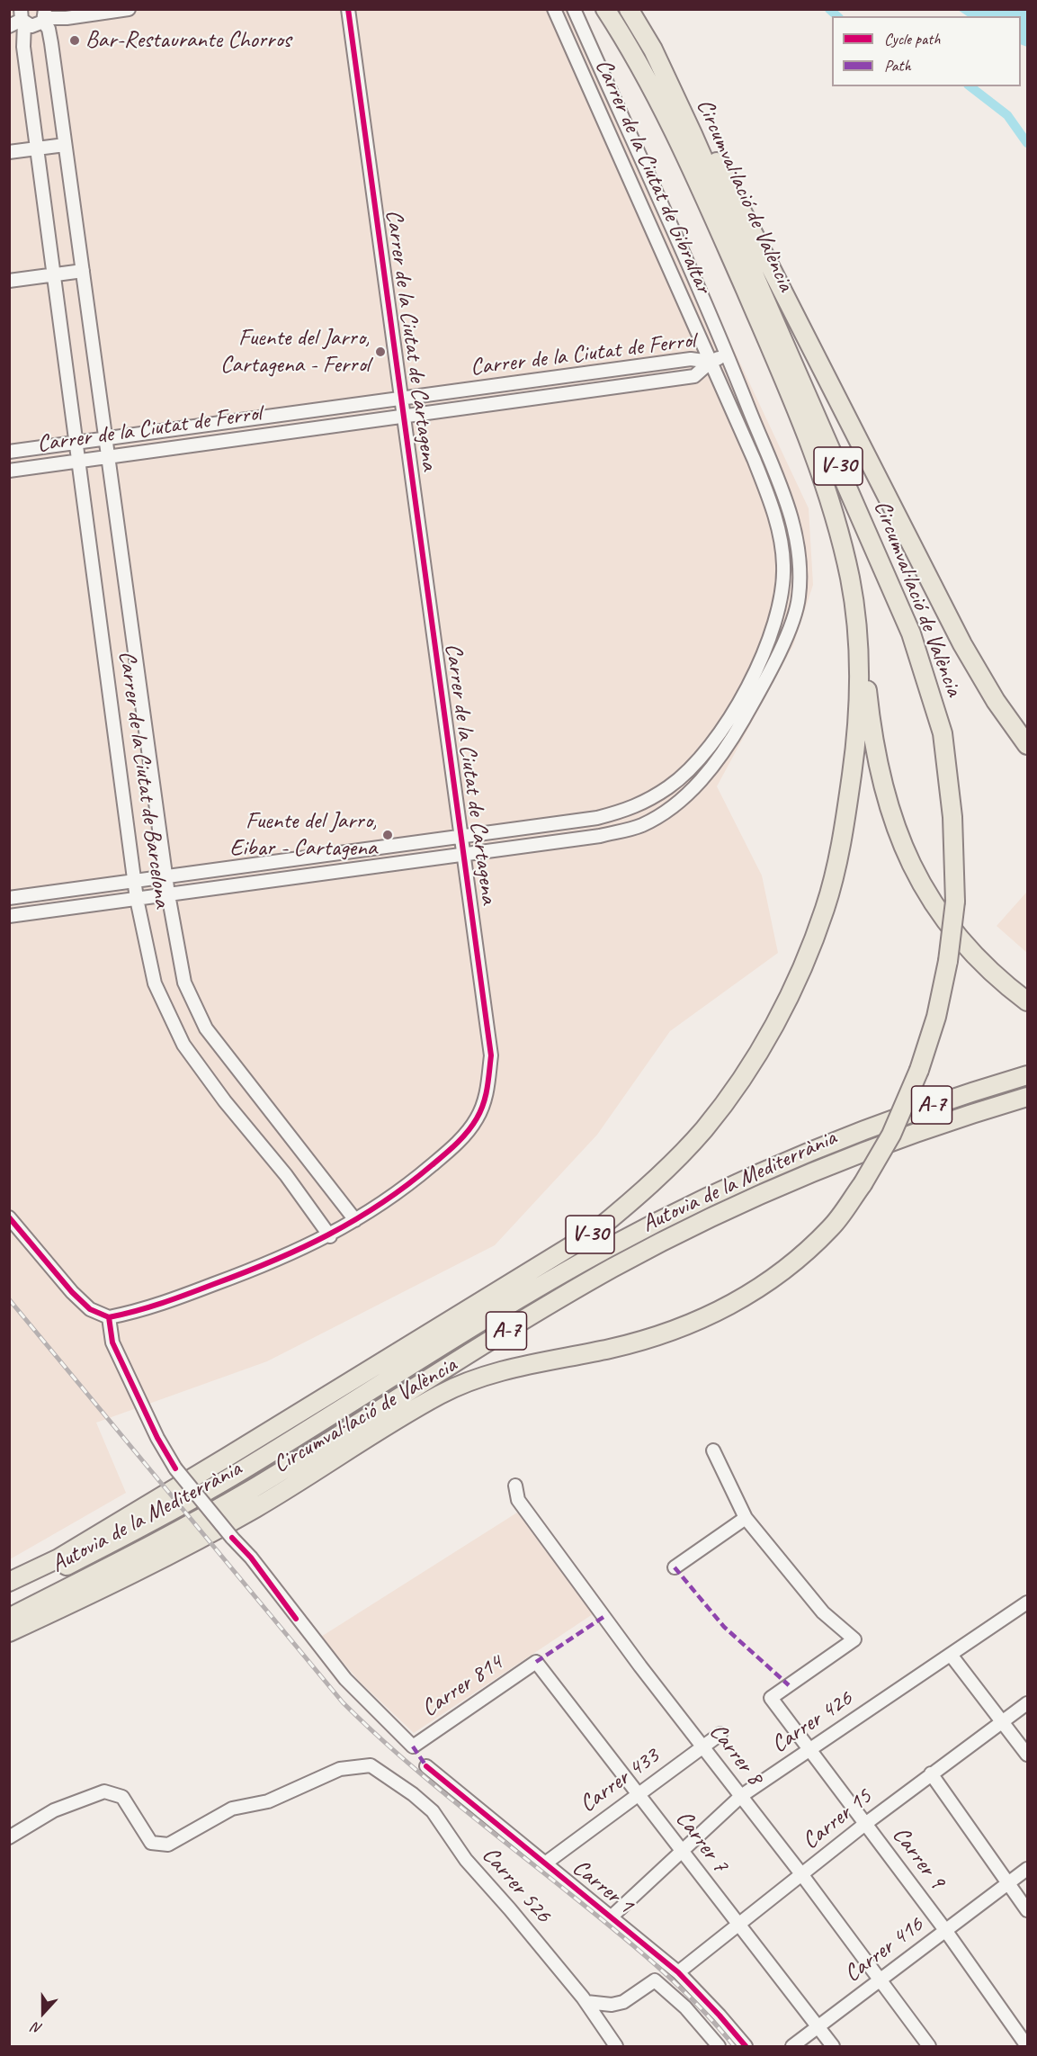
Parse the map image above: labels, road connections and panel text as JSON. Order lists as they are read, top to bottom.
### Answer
{
  "streets": {
    "highway": [
      "Circumval·lació de València",
      "V-30",
      "A-7",
      "Autovia de la Mediterrània"
    ],
    "street": [
      "Carrer de la Ciutat de Gibraltar",
      "Carrer de la Ciutat de Cartagena",
      "Carrer de la Ciutat de Ferrol",
      "Carrer de la Ciutat de Barcelona",
      "Carrer 814",
      "Carrer 426",
      "Carrer 8",
      "Carrer 433",
      "Carrer 15",
      "Carrer 7",
      "Carrer 9",
      "Carrer 526",
      "Carrer 1",
      "Carrer 416"
    ]
  },
  "crossings": [
    ["Carrer de la Ciutat de Gibraltar", "Carrer de la Ciutat de Cartagena"],
    ["Carrer de la Ciutat de Gibraltar", "Carrer de la Ciutat de Ferrol"],
    ["Carrer de la Ciutat de Gibraltar", "Carrer de la Ciutat de Barcelona"],
    ["Carrer de la Ciutat de Cartagena", "Carrer de la Ciutat de Ferrol"],
    ["Carrer de la Ciutat de Cartagena", "Carrer de la Ciutat de Barcelona"],
    ["Carrer de la Ciutat de Cartagena", "Carrer 814"],
    ["Carrer de la Ciutat de Ferrol", "Carrer de la Ciutat de Barcelona"],
    ["Carrer 814", "Carrer 7"],
    ["Carrer 426", "Carrer 8"],
    ["Carrer 426", "Carrer 7"],
    ["Carrer 426", "Carrer 9"],
    ["Carrer 426", "Carrer 1"],
    ["Carrer 8", "Carrer 433"],
    ["Carrer 8", "Carrer 15"],
    ["Carrer 8", "Carrer 416"],
    ["Carrer 433", "Carrer 7"],
    ["Carrer 433", "Carrer 1"],
    ["Carrer 15", "Carrer 7"],
    ["Carrer 15", "Carrer 9"],
    ["Carrer 15", "Carrer 1"],
    ["Carrer 7", "Carrer 416"],
    ["Carrer 9", "Carrer 416"]
  ],
  "places": ["Bar-Restaurante Chorros", "Fuente del Jarro, Cartagena - Ferrol", "Fuente del Jarro, Eibar - Cartagena"],
  "legend": ["Cycle path", "Path"],
  "north": "bottom"
}
